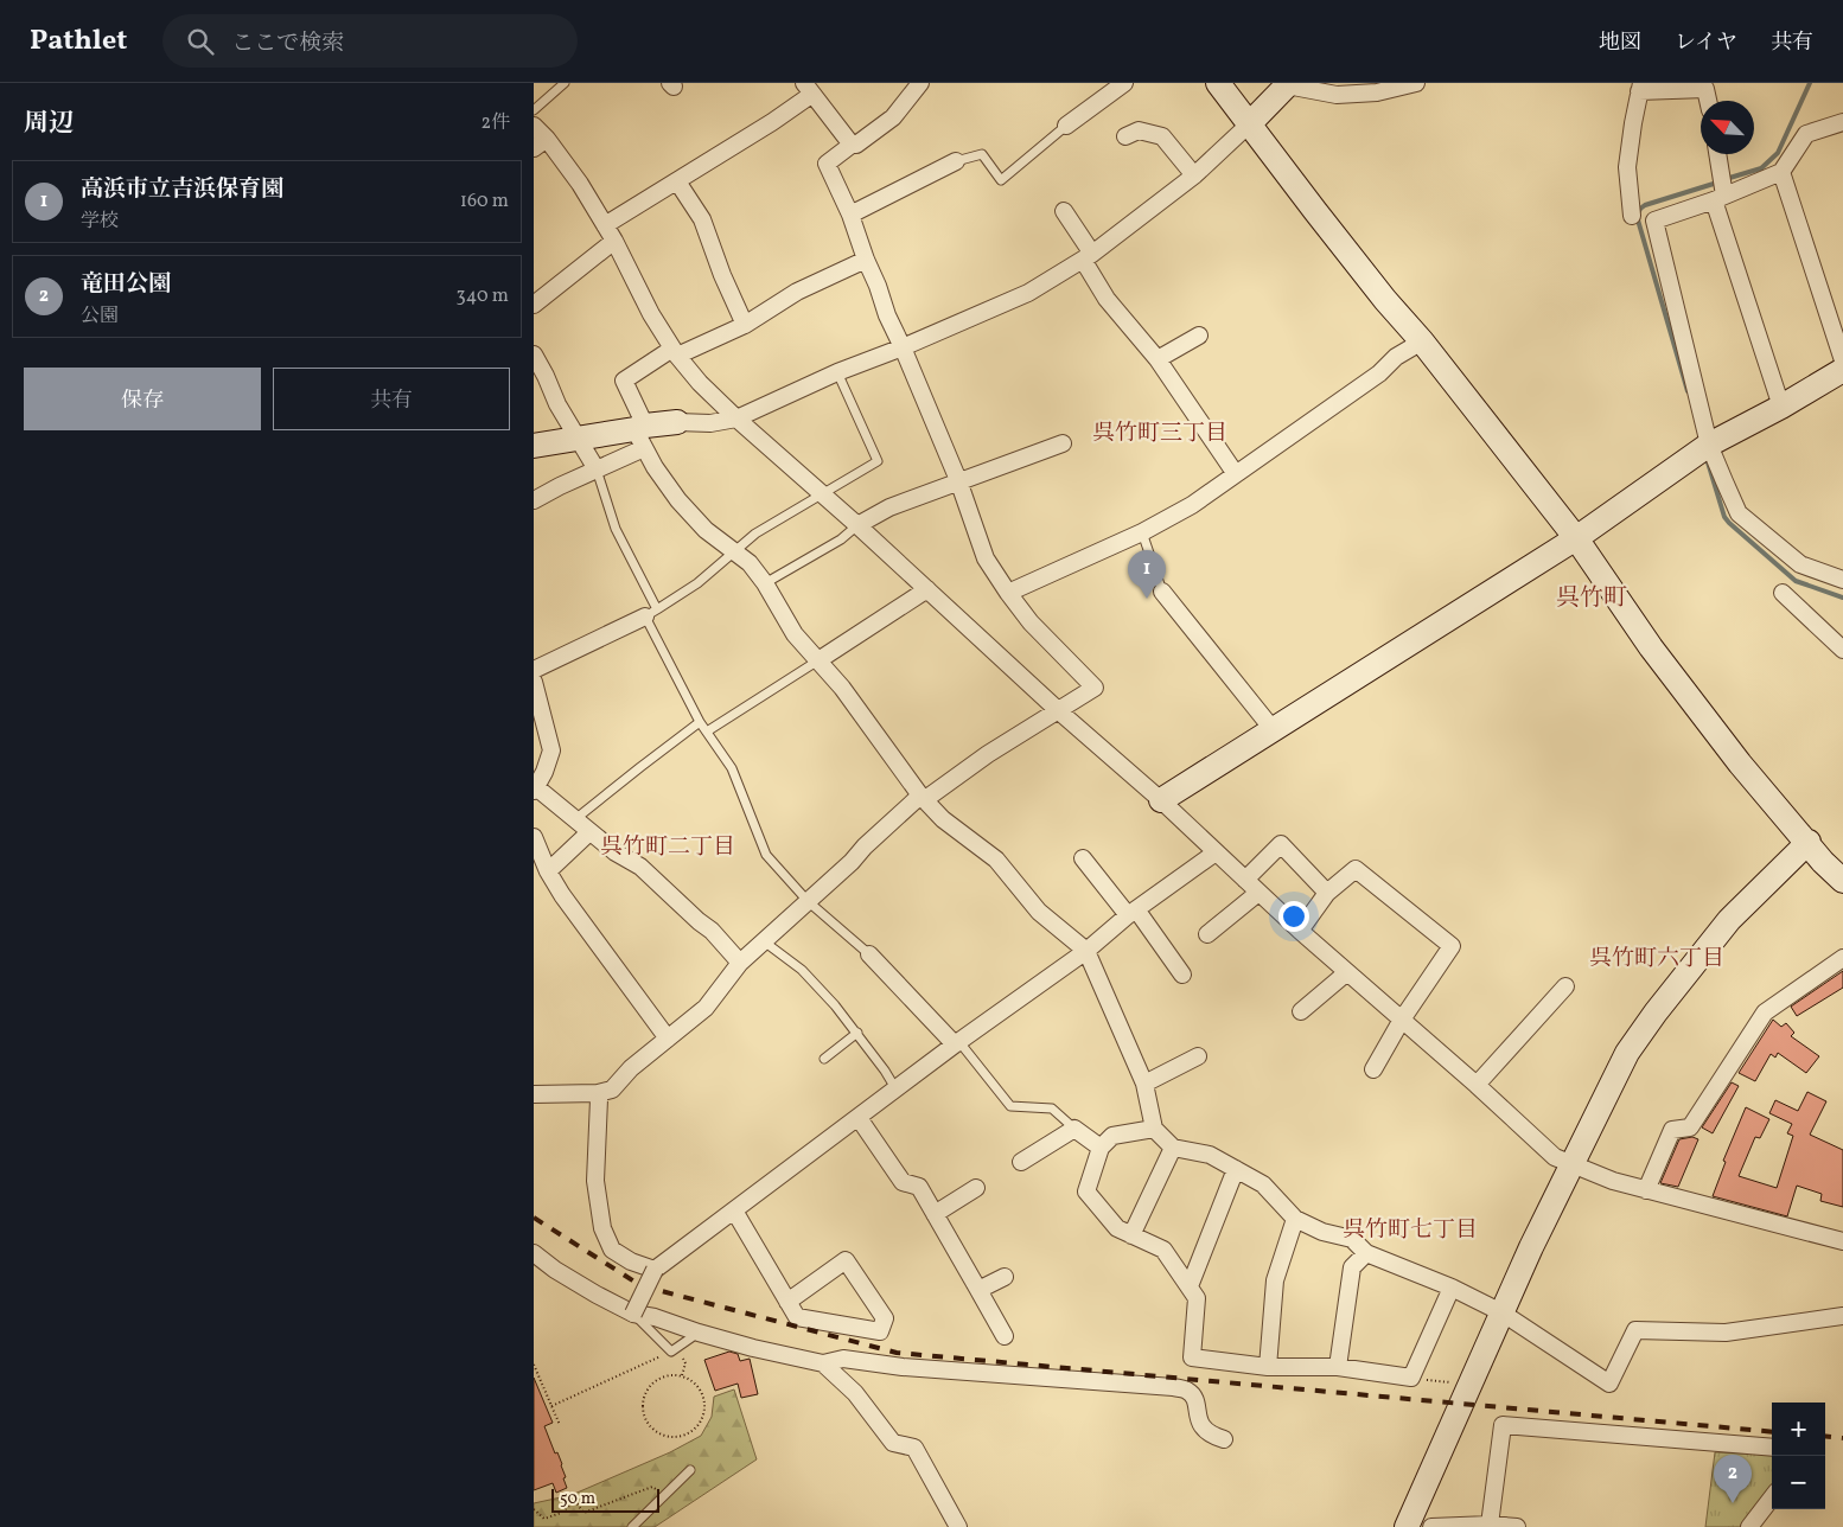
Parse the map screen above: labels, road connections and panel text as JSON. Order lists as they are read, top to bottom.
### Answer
{
  "districts": [
    "呉竹町三丁目",
    "呉竹町",
    "呉竹町二丁目",
    "呉竹町六丁目",
    "呉竹町七丁目"
  ],
  "scale_bar": "50 m",
  "north": "top left",
  "page": {
    "header": "Pathlet",
    "search": "ここで検索",
    "nav": ["地図", "レイヤ", "共有"],
    "heading": ["周辺", "2件"],
    "list": [
      {
        "mark": "1",
        "name": "高浜市立吉浜保育園",
        "note": "学校",
        "value": "160 m"
      },
      {
        "mark": "2",
        "name": "竜田公園",
        "note": "公園",
        "value": "340 m"
      }
    ],
    "buttons": ["保存", "共有"],
    "pins": ["1", "2"],
    "map_buttons": ["+", "−"],
    "scale": "50 m"
  }
}
